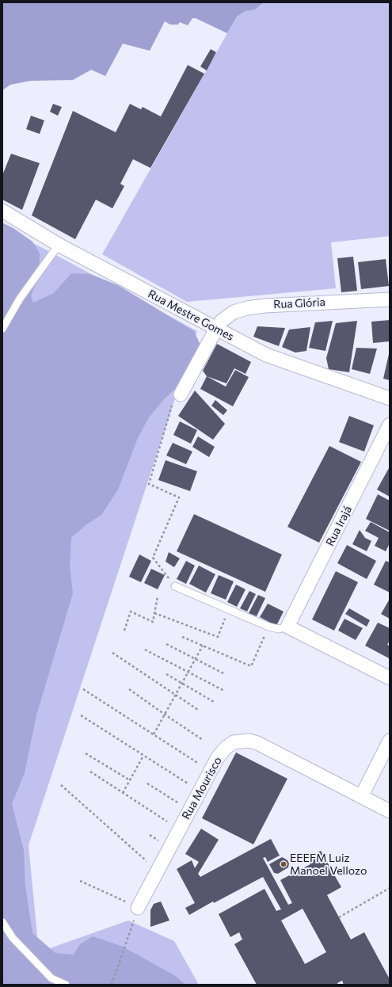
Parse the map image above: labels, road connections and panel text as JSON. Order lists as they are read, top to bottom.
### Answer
{
  "streets": {
    "street": [
      "Rua Glória",
      "Rua Mestre Gomes",
      "Rua Irajá",
      "Rua Mourisco"
    ]
  },
  "crossings": [
    ["Rua Glória", "Rua Mestre Gomes"]
  ],
  "places": ["EEEFM Luiz Manoel Vellozo"]
}
